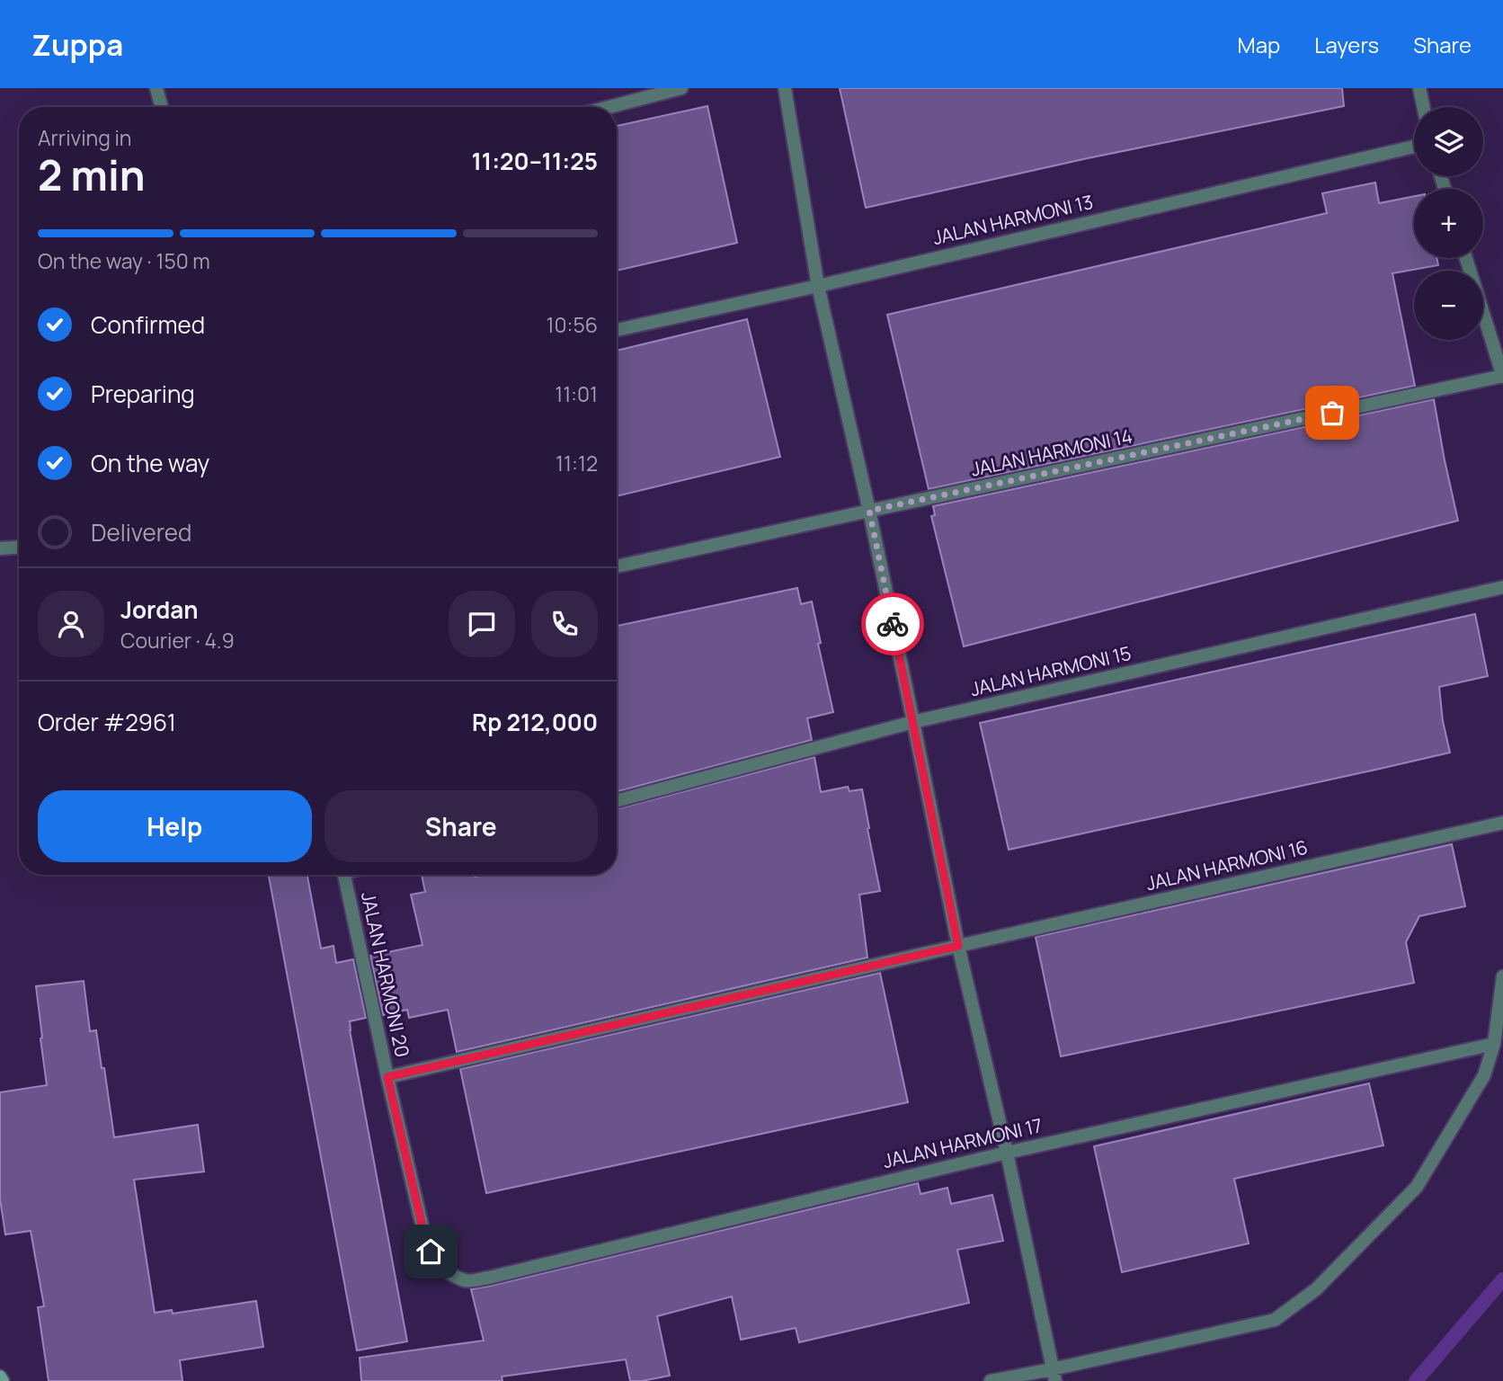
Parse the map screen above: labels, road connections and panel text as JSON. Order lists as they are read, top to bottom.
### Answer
{
  "streets": {
    "street": [
      "JALAN HARMONI 13",
      "JALAN HARMONI 14",
      "JALAN HARMONI 15",
      "JALAN HARMONI 16",
      "JALAN HARMONI 20",
      "JALAN HARMONI 17"
    ]
  },
  "crossings": [
    ["JALAN HARMONI 16", "JALAN HARMONI 20"],
    ["JALAN HARMONI 20", "JALAN HARMONI 17"]
  ],
  "page": {
    "header": "Zuppa",
    "nav": ["Map", "Layers", "Share"],
    "map_buttons": ["+", "−"],
    "heading": ["2 min", "Arriving in", "11:20–11:25"],
    "panel": [
      "Jordan",
      "Courier · 4.9",
      "Order #2961",
      "Rp 212,000"
    ],
    "bar": "On the way · 150 m",
    "list": [
      ["Confirmed", "10:56"],
      ["Preparing", "11:01"],
      ["On the way", "11:12"],
      "Delivered"
    ],
    "buttons": ["Help", "Share"]
  }
}
